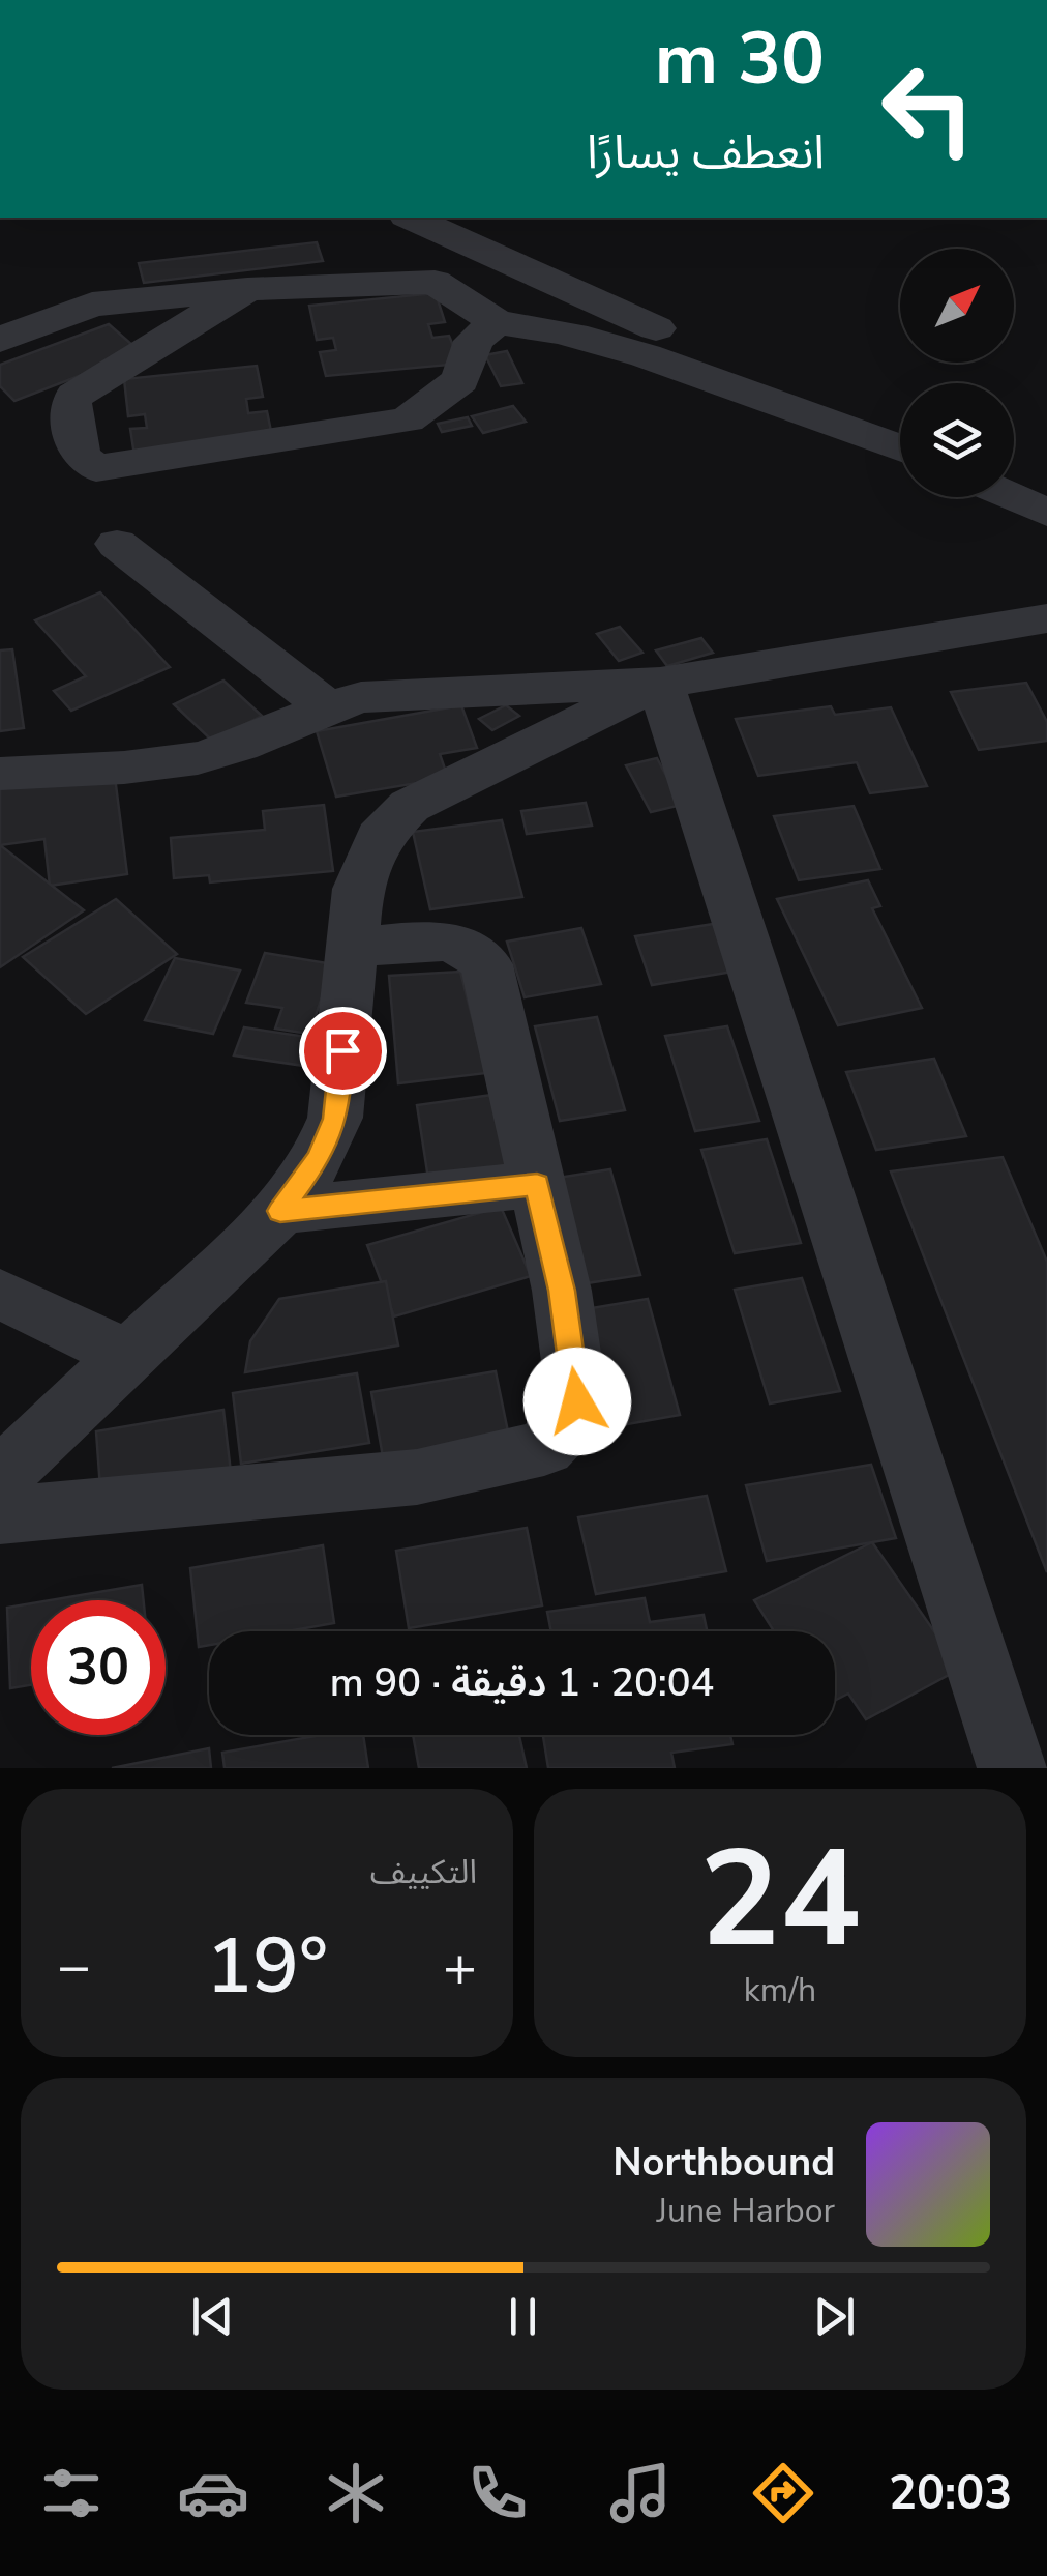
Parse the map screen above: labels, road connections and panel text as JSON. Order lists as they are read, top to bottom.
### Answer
{
  "north": "top right",
  "page": {
    "turn": ["30 m", "انعطف يسارًا"],
    "limit": "30",
    "trip": "20:04 · 1 دقيقة · 90 m",
    "tile": [
      ["24", "km/h"],
      "التكييف"
    ],
    "heat": ["−", "19°", "+"],
    "song": ["Northbound", "June Harbor"],
    "tabs": "20:03"
  }
}
